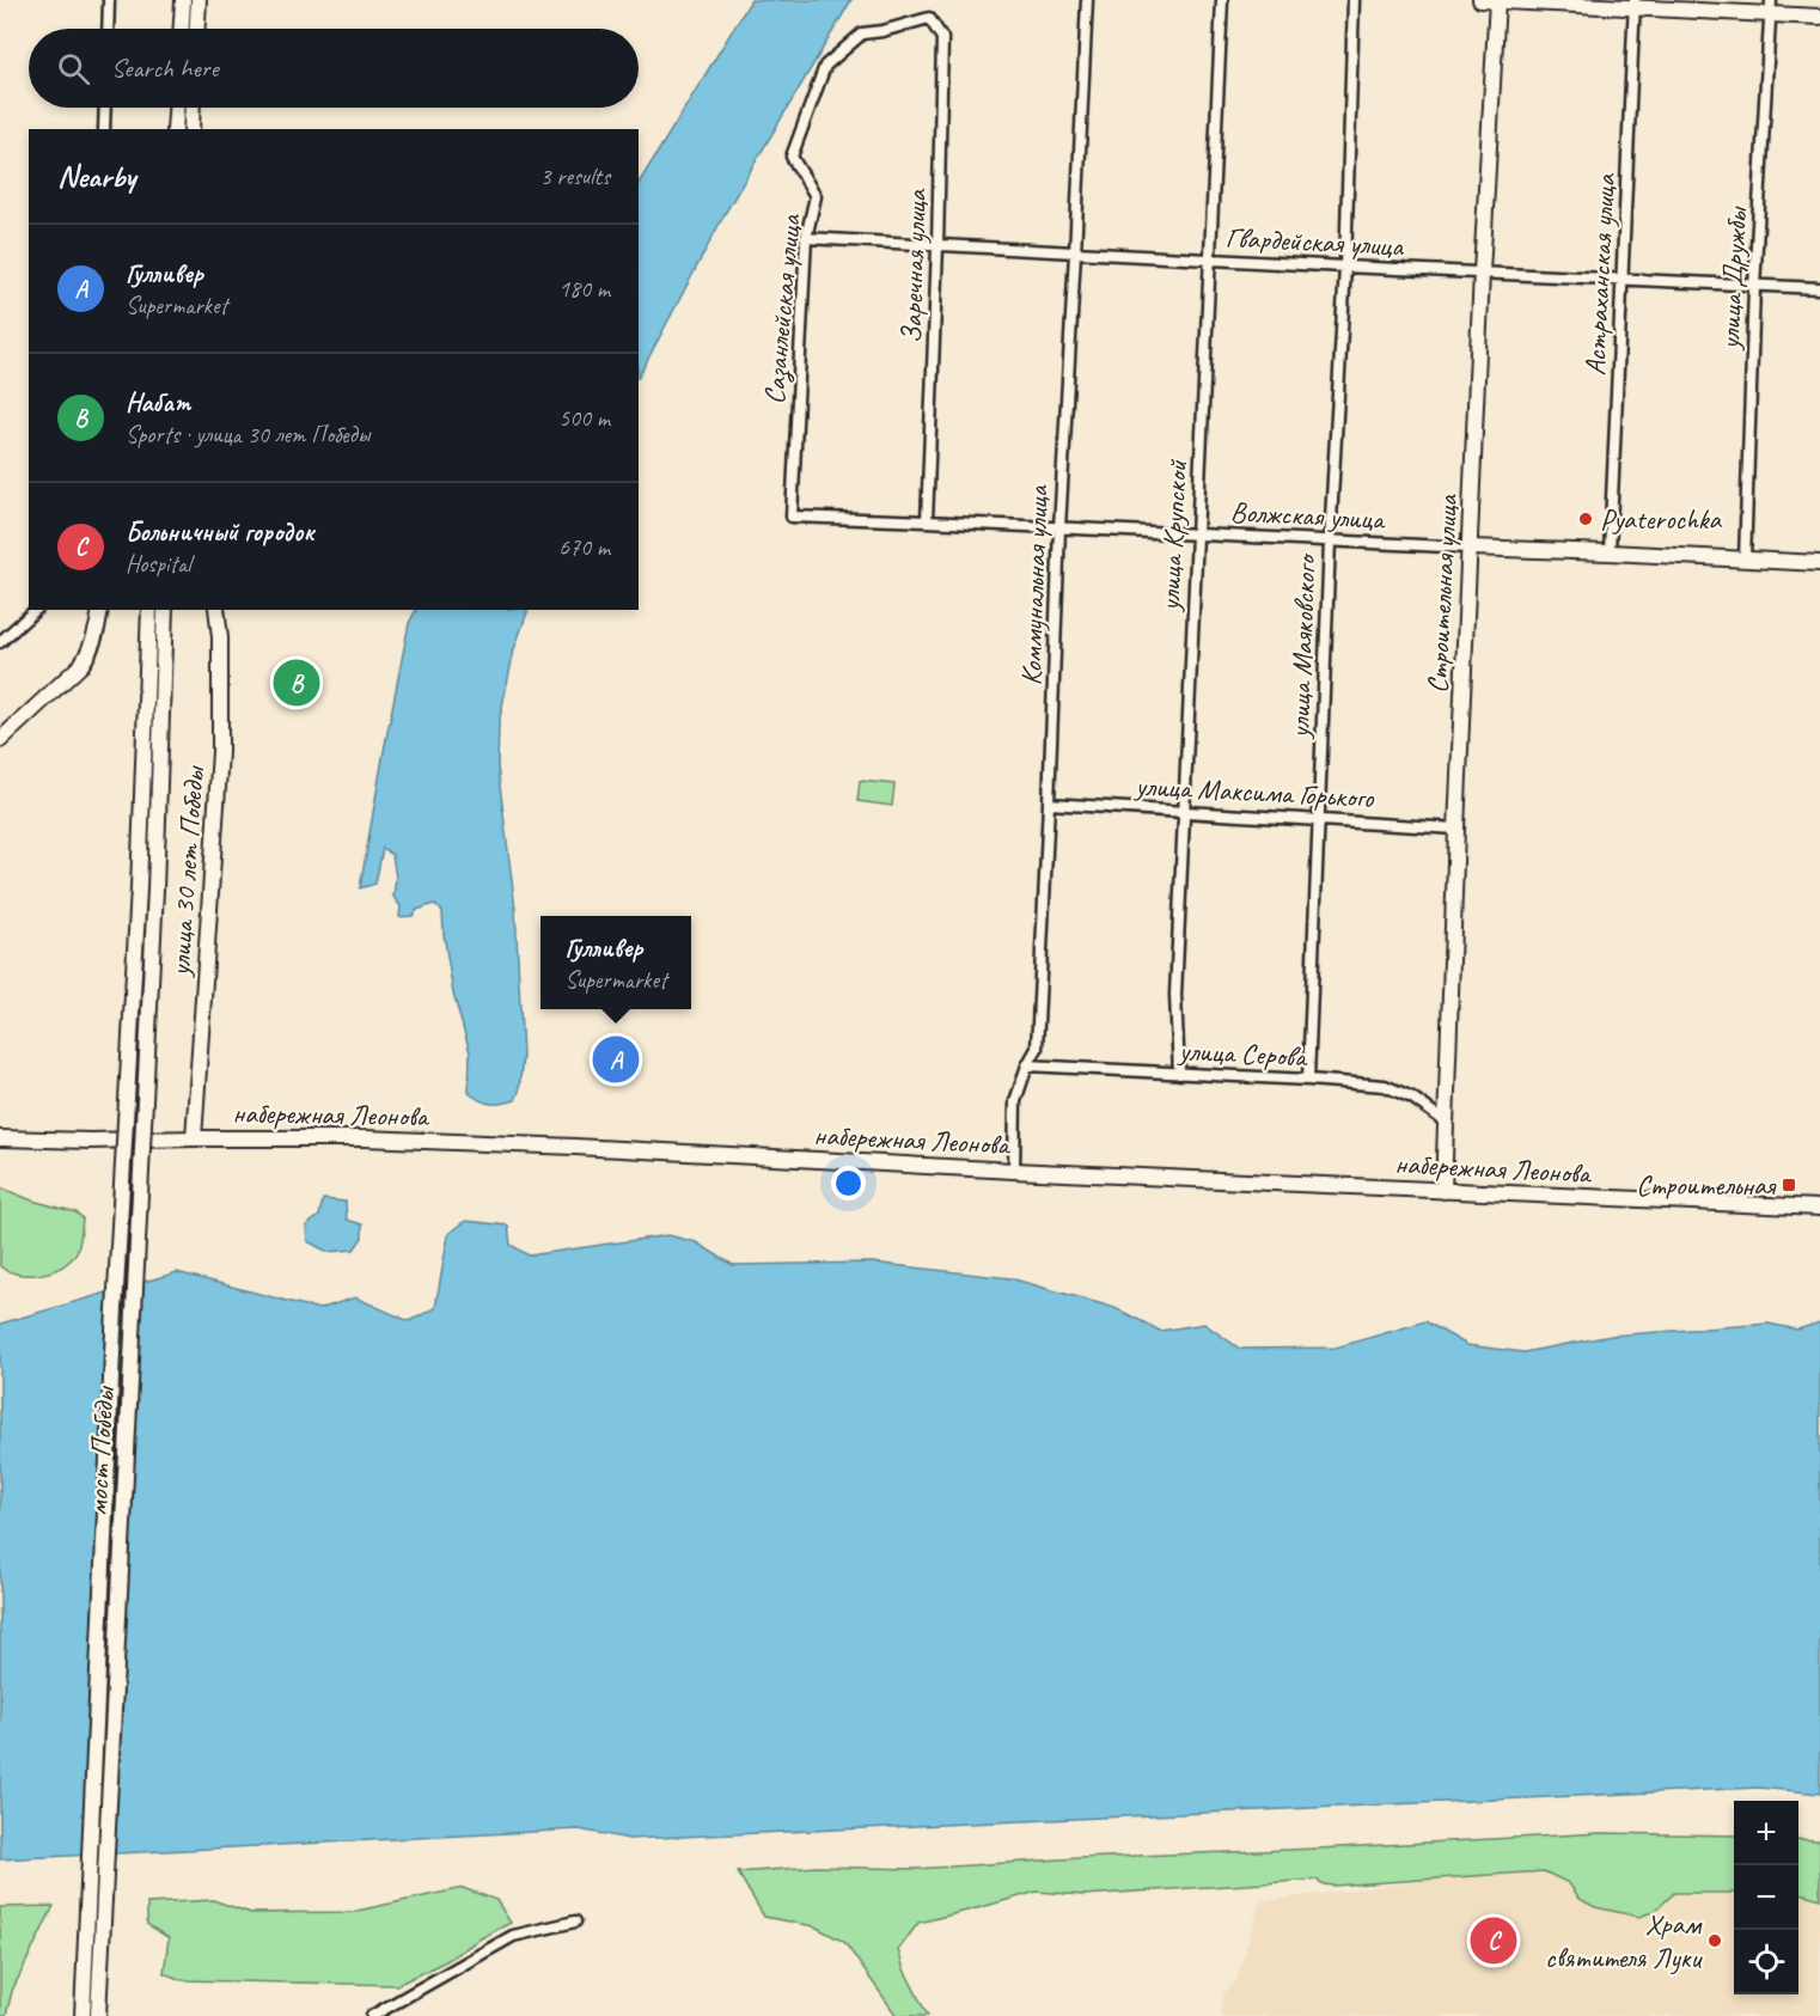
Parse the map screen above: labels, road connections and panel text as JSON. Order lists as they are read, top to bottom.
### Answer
{
  "streets": {
    "main road": [
      "Волжская улица",
      "Строительная улица",
      "улица 30 лет Победы",
      "набережная Леонова",
      "мост Победы"
    ],
    "street": [
      "Гвардейская улица",
      "Заречная улица",
      "Астраханская улица",
      "улица Дружбы",
      "Сазанлейская улица",
      "улица Крупской",
      "Коммунальная улица",
      "улица Маяковского",
      "улица Максима Горького",
      "улица Серова"
    ]
  },
  "crossings": [
    ["Гвардейская улица", "Заречная улица"],
    ["Гвардейская улица", "Астраханская улица"],
    ["Гвардейская улица", "улица Дружбы"],
    ["Гвардейская улица", "Сазанлейская улица"],
    ["Гвардейская улица", "улица Крупской"],
    ["Гвардейская улица", "Коммунальная улица"],
    ["Гвардейская улица", "Строительная улица"],
    ["Гвардейская улица", "улица Маяковского"],
    ["Заречная улица", "Сазанлейская улица"],
    ["Заречная улица", "Волжская улица"],
    ["Астраханская улица", "Волжская улица"],
    ["улица Дружбы", "Волжская улица"],
    ["Сазанлейская улица", "Волжская улица"],
    ["Волжская улица", "улица Крупской"],
    ["Волжская улица", "Коммунальная улица"],
    ["Волжская улица", "Строительная улица"],
    ["Волжская улица", "улица Маяковского"],
    ["улица Крупской", "улица Максима Горького"],
    ["улица Крупской", "улица Серова"],
    ["Коммунальная улица", "улица Максима Горького"],
    ["Коммунальная улица", "улица Серова"],
    ["Коммунальная улица", "набережная Леонова"],
    ["Строительная улица", "улица Максима Горького"],
    ["Строительная улица", "улица Серова"],
    ["Строительная улица", "набережная Леонова"],
    ["улица Маяковского", "улица Максима Горького"],
    ["улица Маяковского", "улица Серова"],
    ["улица 30 лет Победы", "набережная Леонова"],
    ["улица 30 лет Победы", "мост Победы"]
  ],
  "places": {
    "other": ["Pyaterochka", "Храм святителя Луки"],
    "transit": ["Строительная"]
  },
  "page": {
    "search": "Search here",
    "heading": ["Nearby", "3 results"],
    "list": [
      {
        "mark": "A",
        "name": "Гулливер",
        "note": "Supermarket",
        "value": "180 m"
      },
      {
        "mark": "B",
        "name": "Набат",
        "note": "Sports · улица 30 лет Победы",
        "value": "500 m"
      },
      {
        "mark": "C",
        "name": "Больничный городок",
        "note": "Hospital",
        "value": "670 m"
      }
    ],
    "pins": ["B", "A", "C"],
    "popup": ["Гулливер", "Supermarket"],
    "map_buttons": ["+", "−"]
  }
}
